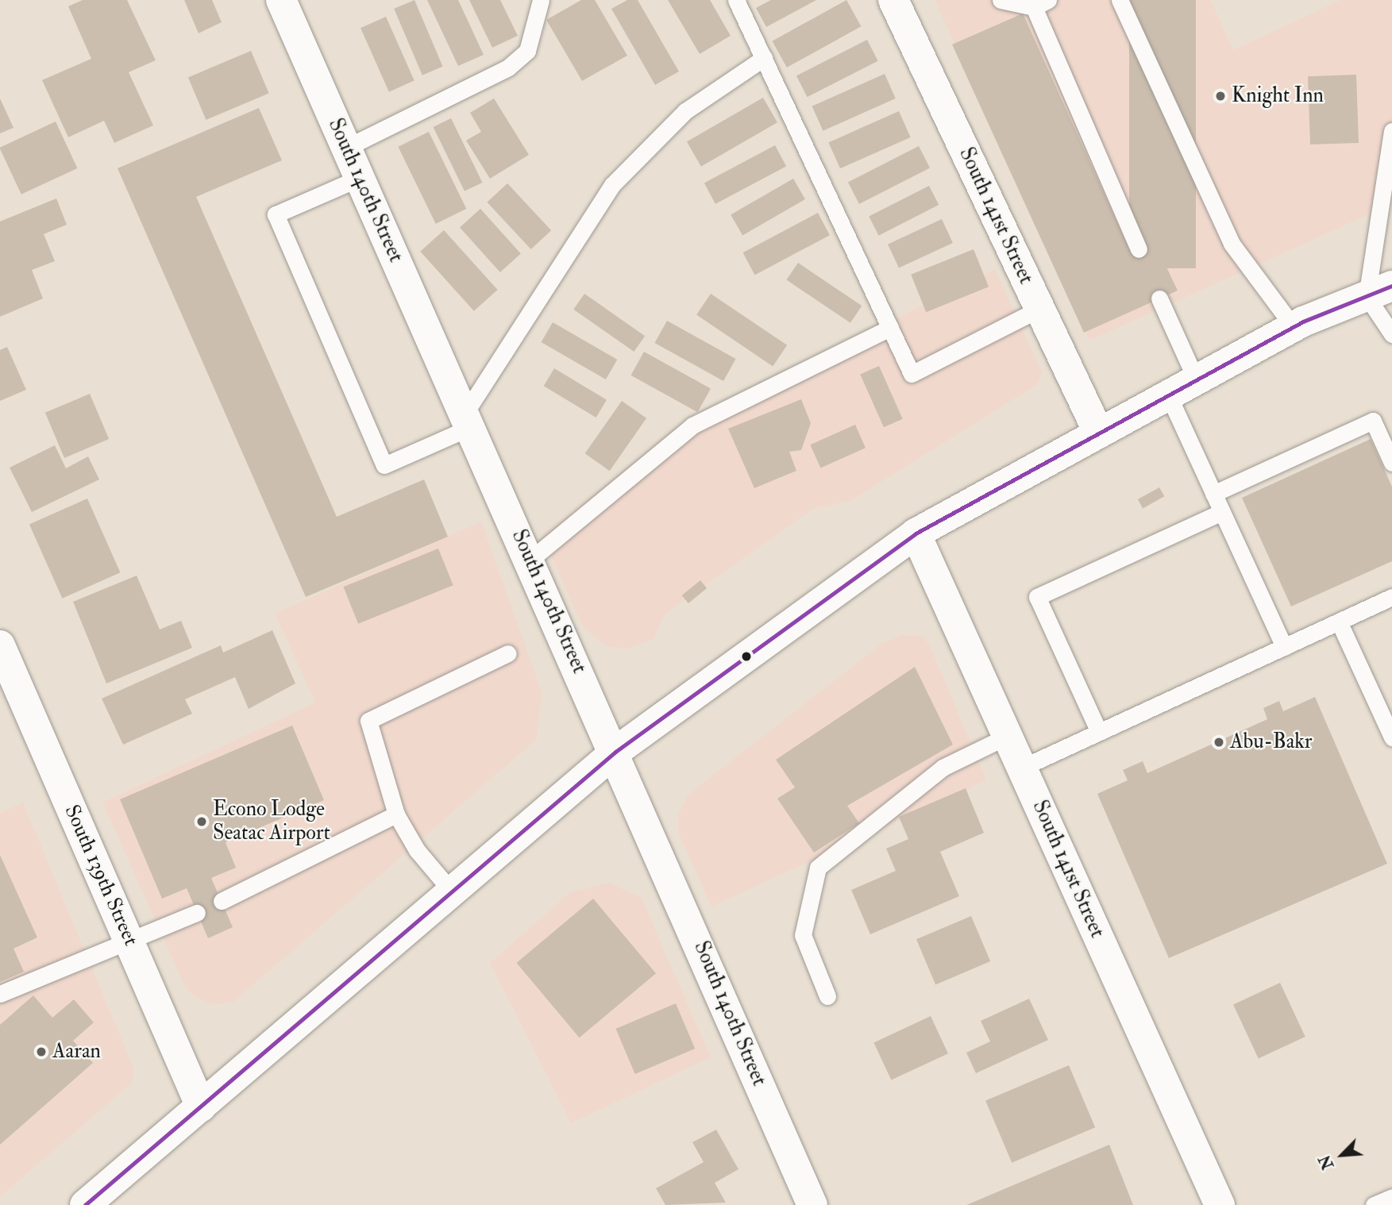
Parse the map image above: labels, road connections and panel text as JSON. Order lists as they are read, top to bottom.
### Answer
{
  "streets": {
    "street": ["South 140th Street", "South 141st Street", "South 139th Street"]
  },
  "places": [
    "Knight Inn",
    "Abu-Bakr",
    "Econo Lodge Seatac Airport",
    "Aaran"
  ],
  "north": "bottom left"
}
